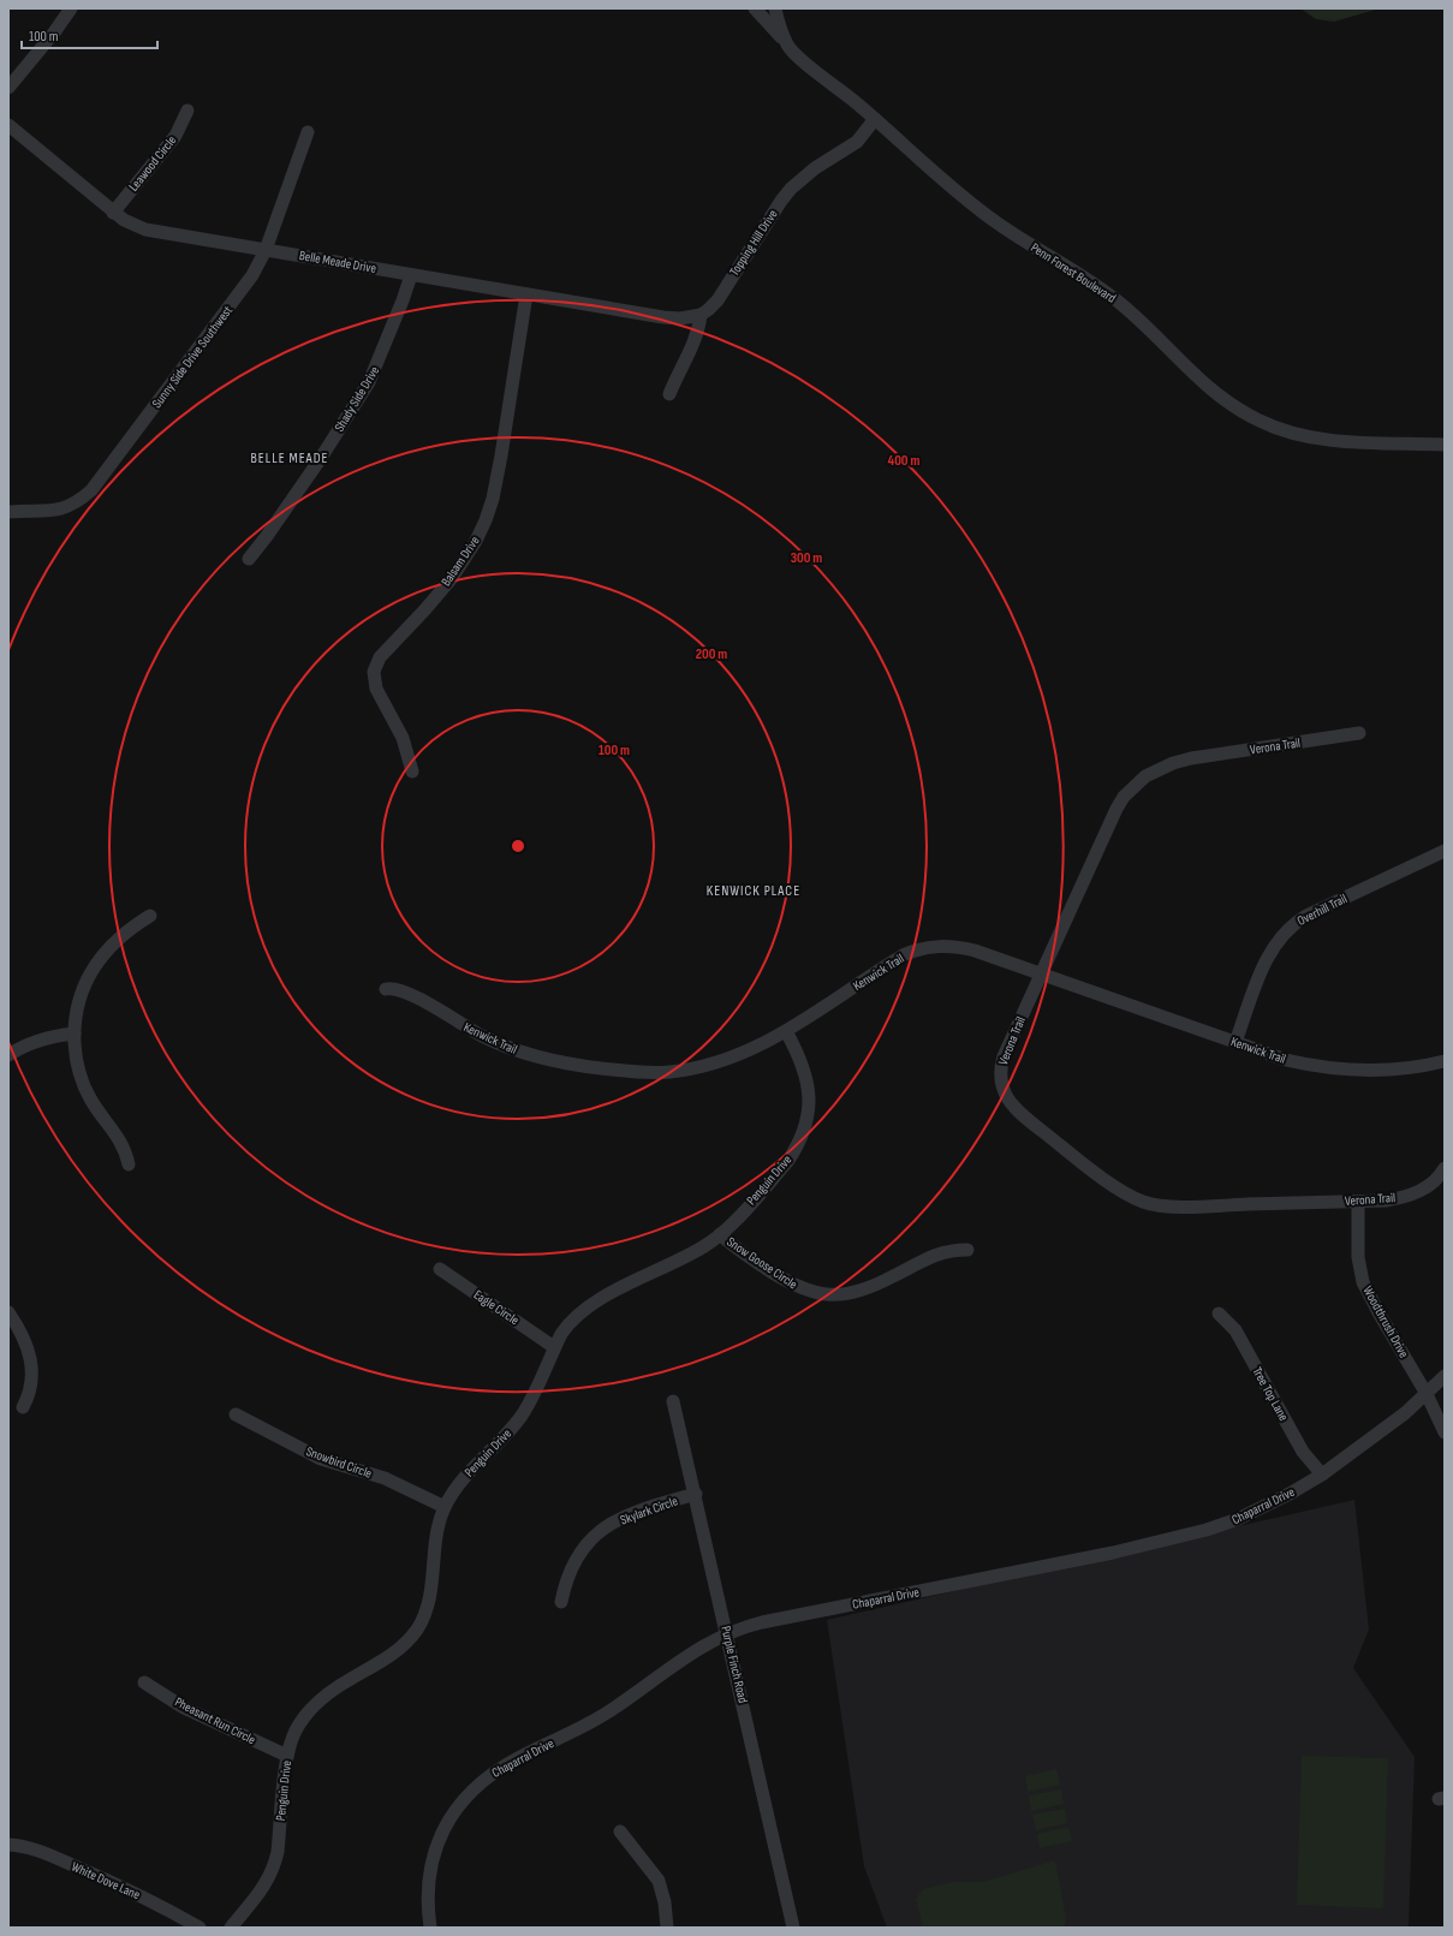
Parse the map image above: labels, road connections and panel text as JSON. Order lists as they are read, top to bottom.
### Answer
{
  "streets": {
    "street": [
      "Leawood Circle",
      "Topping Hill Drive",
      "Belle Meade Drive",
      "Penn Forest Boulevard",
      "Sunny Side Drive Southwest",
      "Shady Side Drive",
      "Balsam Drive",
      "Verona Trail",
      "Overhill Trail",
      "Kenwick Trail",
      "Penguin Drive",
      "Snow Goose Circle",
      "Eagle Circle",
      "Woodthrush Drive",
      "Tree Top Lane",
      "Snowbird Circle",
      "Chaparral Drive",
      "Skylark Circle",
      "Purple Finch Road",
      "Pheasant Run Circle",
      "White Dove Lane"
    ]
  },
  "crossings": [
    ["Leawood Circle", "Belle Meade Drive"],
    ["Topping Hill Drive", "Belle Meade Drive"],
    ["Topping Hill Drive", "Penn Forest Boulevard"],
    ["Belle Meade Drive", "Sunny Side Drive Southwest"],
    ["Belle Meade Drive", "Shady Side Drive"],
    ["Belle Meade Drive", "Balsam Drive"],
    ["Verona Trail", "Kenwick Trail"],
    ["Verona Trail", "Woodthrush Drive"],
    ["Overhill Trail", "Kenwick Trail"],
    ["Kenwick Trail", "Penguin Drive"],
    ["Penguin Drive", "Snow Goose Circle"],
    ["Penguin Drive", "Eagle Circle"],
    ["Penguin Drive", "Snowbird Circle"],
    ["Penguin Drive", "Pheasant Run Circle"],
    ["Woodthrush Drive", "Chaparral Drive"],
    ["Tree Top Lane", "Chaparral Drive"],
    ["Chaparral Drive", "Purple Finch Road"],
    ["Skylark Circle", "Purple Finch Road"]
  ],
  "districts": ["BELLE MEADE", "KENWICK PLACE"],
  "scale_bar": "100 m",
  "rings": [
    "400 m",
    "300 m",
    "200 m",
    "100 m"
  ]
}
